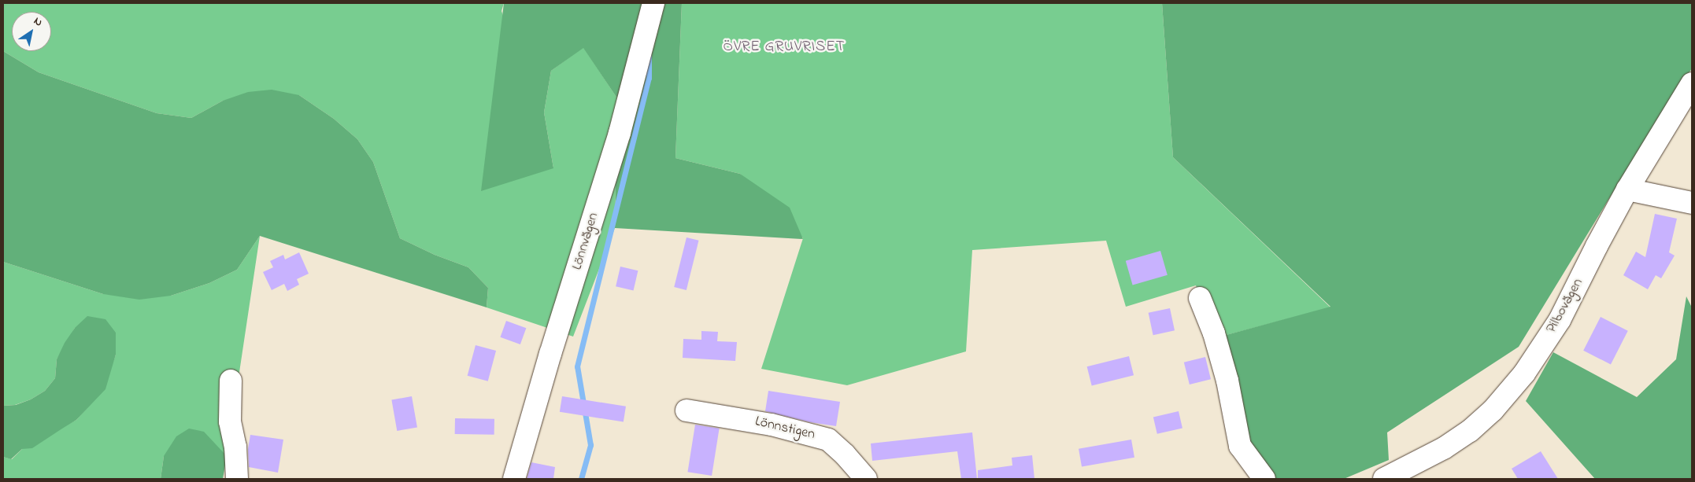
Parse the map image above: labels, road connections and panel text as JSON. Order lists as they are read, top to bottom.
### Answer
{
  "streets": {
    "street": ["Lönnvägen", "Pilbovägen", "Lönnstigen"]
  },
  "districts": ["ÖVRE GRUVRISET"],
  "north": "top right"
}
